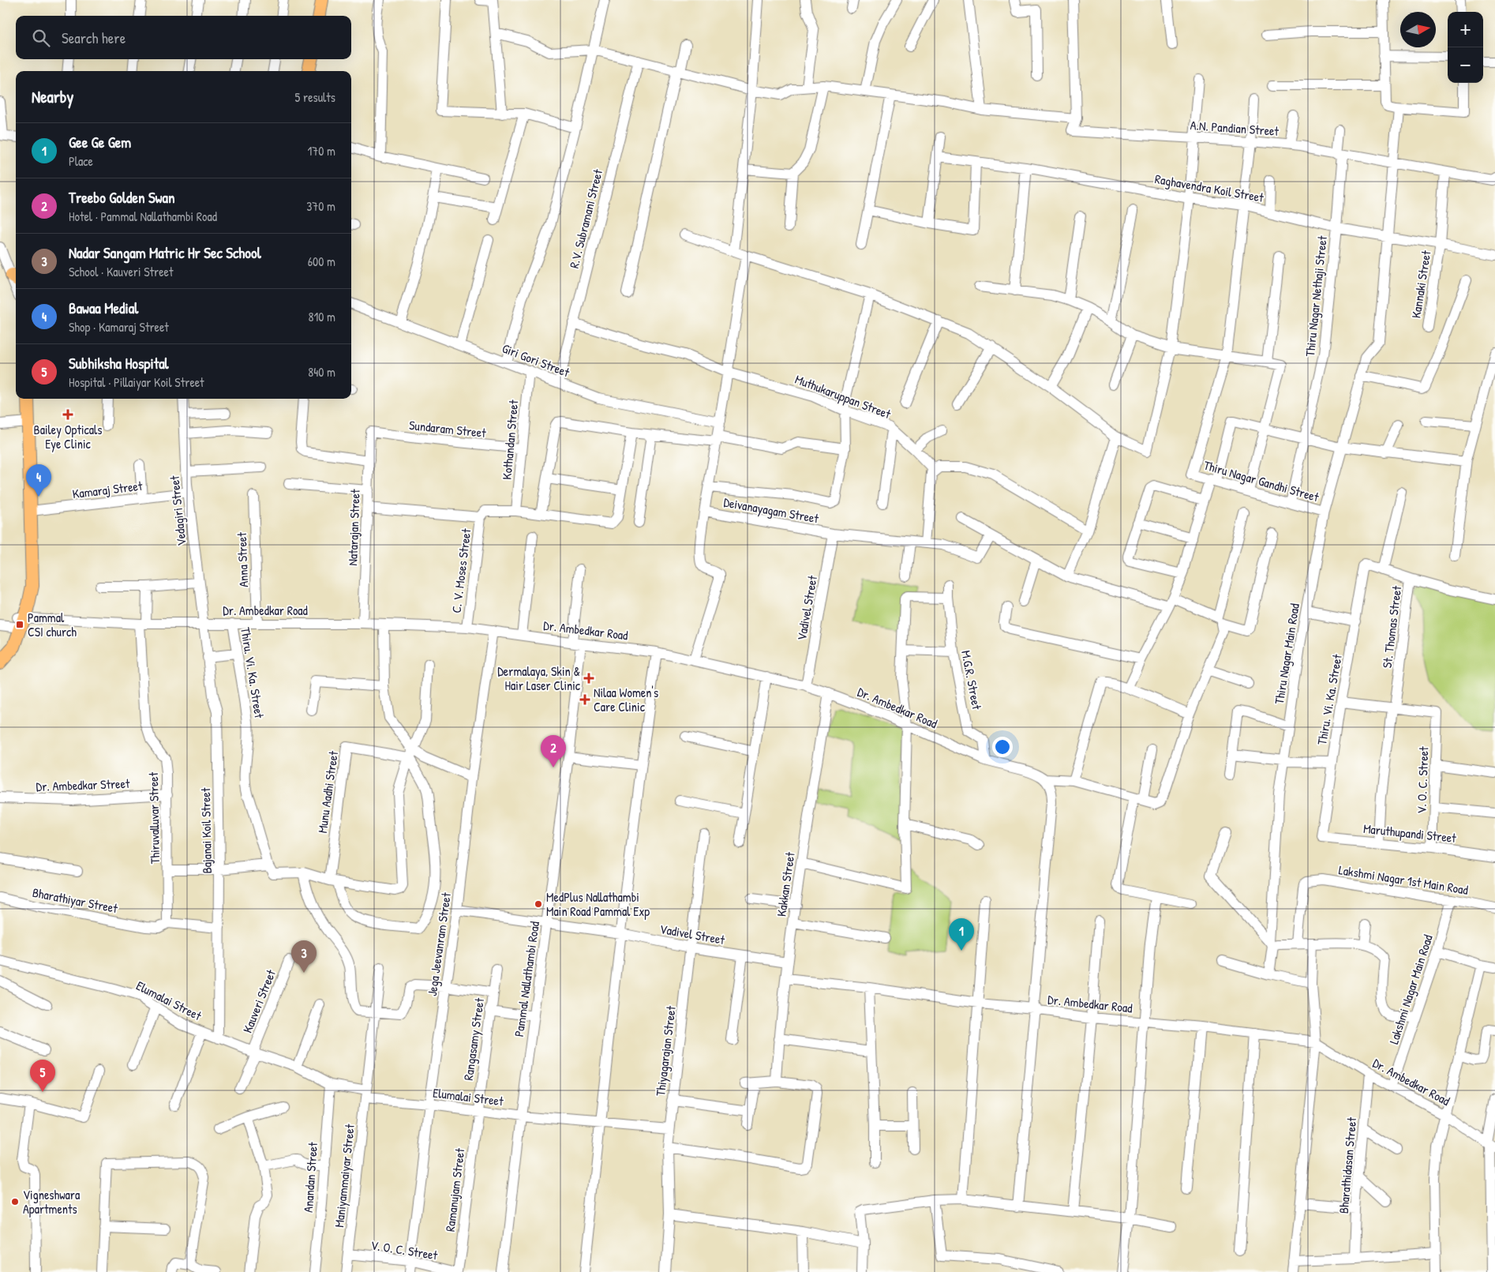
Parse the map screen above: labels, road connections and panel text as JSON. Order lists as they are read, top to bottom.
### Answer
{
  "streets": {
    "street": [
      "A.N. Pandian Street",
      "Raghavendra Koil Street",
      "R.V. Subramani Street",
      "Kannaki Street",
      "Thiru Nagar Nethaji Street",
      "Giri Gori Street",
      "Muthukaruppan Street",
      "Sundaram Street",
      "Kothandan Street",
      "Thiru Nagar Gandhi Street",
      "Kamaraj Street",
      "Deivanayagam Street",
      "Vedagiri Street",
      "Natarajan Street",
      "Anna Street",
      "C. V. Moses Street",
      "Vadivel Street",
      "Dr. Ambedkar Road",
      "St. Thomas Street",
      "Thiru Nagar Main Road",
      "Thiru. Vi. Ka. Street",
      "M.G.R. Street",
      "V. O. C. Street",
      "Dr. Ambedkar Street",
      "Munu Aadhi Street",
      "Thiruvalluvar Street",
      "Bajanai Koil Street",
      "Maruthupandi Street",
      "Lakshmi Nagar 1st Main Road",
      "Kakkan Street",
      "Bharathiyar Street",
      "Jega Jeevanram Street",
      "Pammal Nallathambi Road",
      "Lakshmi Nagar Main Road",
      "Elumalai Street",
      "Kauveri Street",
      "Rangasamy Street",
      "Thiyagarajan Street",
      "Bharathidasan Street",
      "Maniyammaiyar Street",
      "Anandan Street",
      "Ramanujam Street"
    ]
  },
  "crossings": [
    ["A.N. Pandian Street", "Kannaki Street"],
    ["A.N. Pandian Street", "Thiru Nagar Nethaji Street"],
    ["A.N. Pandian Street", "Thiru Nagar Main Road"],
    ["Raghavendra Koil Street", "Kannaki Street"],
    ["Raghavendra Koil Street", "Thiru Nagar Nethaji Street"],
    ["Raghavendra Koil Street", "Thiru Nagar Main Road"],
    ["R.V. Subramani Street", "Giri Gori Street"],
    ["R.V. Subramani Street", "Muthukaruppan Street"],
    ["Thiru Nagar Nethaji Street", "Thiru Nagar Gandhi Street"],
    ["Giri Gori Street", "Kothandan Street"],
    ["Sundaram Street", "Kothandan Street"],
    ["Sundaram Street", "Natarajan Street"],
    ["Thiru Nagar Gandhi Street", "Thiru Nagar Main Road"],
    ["Kamaraj Street", "Vedagiri Street"],
    ["Deivanayagam Street", "Vadivel Street"],
    ["Vedagiri Street", "Dr. Ambedkar Road"],
    ["Vedagiri Street", "Bajanai Koil Street"],
    ["Natarajan Street", "Dr. Ambedkar Road"],
    ["Anna Street", "Dr. Ambedkar Road"],
    ["C. V. Moses Street", "Dr. Ambedkar Road"],
    ["Vadivel Street", "Dr. Ambedkar Road"],
    ["Vadivel Street", "Kakkan Street"],
    ["Vadivel Street", "Jega Jeevanram Street"],
    ["Vadivel Street", "Pammal Nallathambi Road"],
    ["Vadivel Street", "Thiyagarajan Street"],
    ["Dr. Ambedkar Road", "Thiru. Vi. Ka. Street"],
    ["Dr. Ambedkar Road", "M.G.R. Street"],
    ["Dr. Ambedkar Road", "Thiruvalluvar Street"],
    ["Dr. Ambedkar Road", "Bajanai Koil Street"],
    ["Dr. Ambedkar Road", "Kakkan Street"],
    ["Dr. Ambedkar Road", "Jega Jeevanram Street"],
    ["Dr. Ambedkar Road", "Pammal Nallathambi Road"],
    ["Dr. Ambedkar Road", "Lakshmi Nagar Main Road"],
    ["Dr. Ambedkar Road", "Bharathidasan Street"],
    ["St. Thomas Street", "Thiru. Vi. Ka. Street"],
    ["St. Thomas Street", "V. O. C. Street"],
    ["St. Thomas Street", "Maruthupandi Street"],
    ["Thiru. Vi. Ka. Street", "Maruthupandi Street"],
    ["V. O. C. Street", "Maruthupandi Street"],
    ["V. O. C. Street", "Jega Jeevanram Street"],
    ["V. O. C. Street", "Maniyammaiyar Street"],
    ["V. O. C. Street", "Ramanujam Street"],
    ["Dr. Ambedkar Street", "Thiruvalluvar Street"],
    ["Thiruvalluvar Street", "Bharathiyar Street"],
    ["Bajanai Koil Street", "Elumalai Street"],
    ["Lakshmi Nagar 1st Main Road", "Lakshmi Nagar Main Road"],
    ["Jega Jeevanram Street", "Elumalai Street"],
    ["Pammal Nallathambi Road", "Elumalai Street"],
    ["Elumalai Street", "Kauveri Street"],
    ["Elumalai Street", "Rangasamy Street"],
    ["Elumalai Street", "Thiyagarajan Street"],
    ["Elumalai Street", "Maniyammaiyar Street"],
    ["Elumalai Street", "Anandan Street"],
    ["Elumalai Street", "Ramanujam Street"],
    ["Rangasamy Street", "Ramanujam Street"]
  ],
  "places": {
    "health": ["Bailey Opticals Eye Clinic", "Dermalaya, Skin & Hair Laser Clinic", "Nilaa Women's Care Clinic"],
    "transit": ["Pammal CSI church"],
    "other": ["MedPlus Nallathambi Main Road Pammal Exp", "Vigneshwara Apartments"]
  },
  "north": "right",
  "page": {
    "map_buttons": ["+", "−"],
    "search": "Search here",
    "heading": ["Nearby", "5 results"],
    "list": [
      {
        "mark": "1",
        "name": "Gee Ge Gem",
        "note": "Place",
        "value": "170 m"
      },
      {
        "mark": "2",
        "name": "Treebo Golden Swan",
        "note": "Hotel · Pammal Nallathambi Road",
        "value": "370 m"
      },
      {
        "mark": "3",
        "name": "Nadar Sangam Matric Hr Sec School",
        "note": "School · Kauveri Street",
        "value": "600 m"
      },
      {
        "mark": "4",
        "name": "Bawaa Medial",
        "note": "Shop · Kamaraj Street",
        "value": "810 m"
      },
      {
        "mark": "5",
        "name": "Subhiksha Hospital",
        "note": "Hospital · Pillaiyar Koil Street",
        "value": "840 m"
      }
    ],
    "pins": [
      "4",
      "2",
      "1",
      "3",
      "5"
    ]
  }
}
